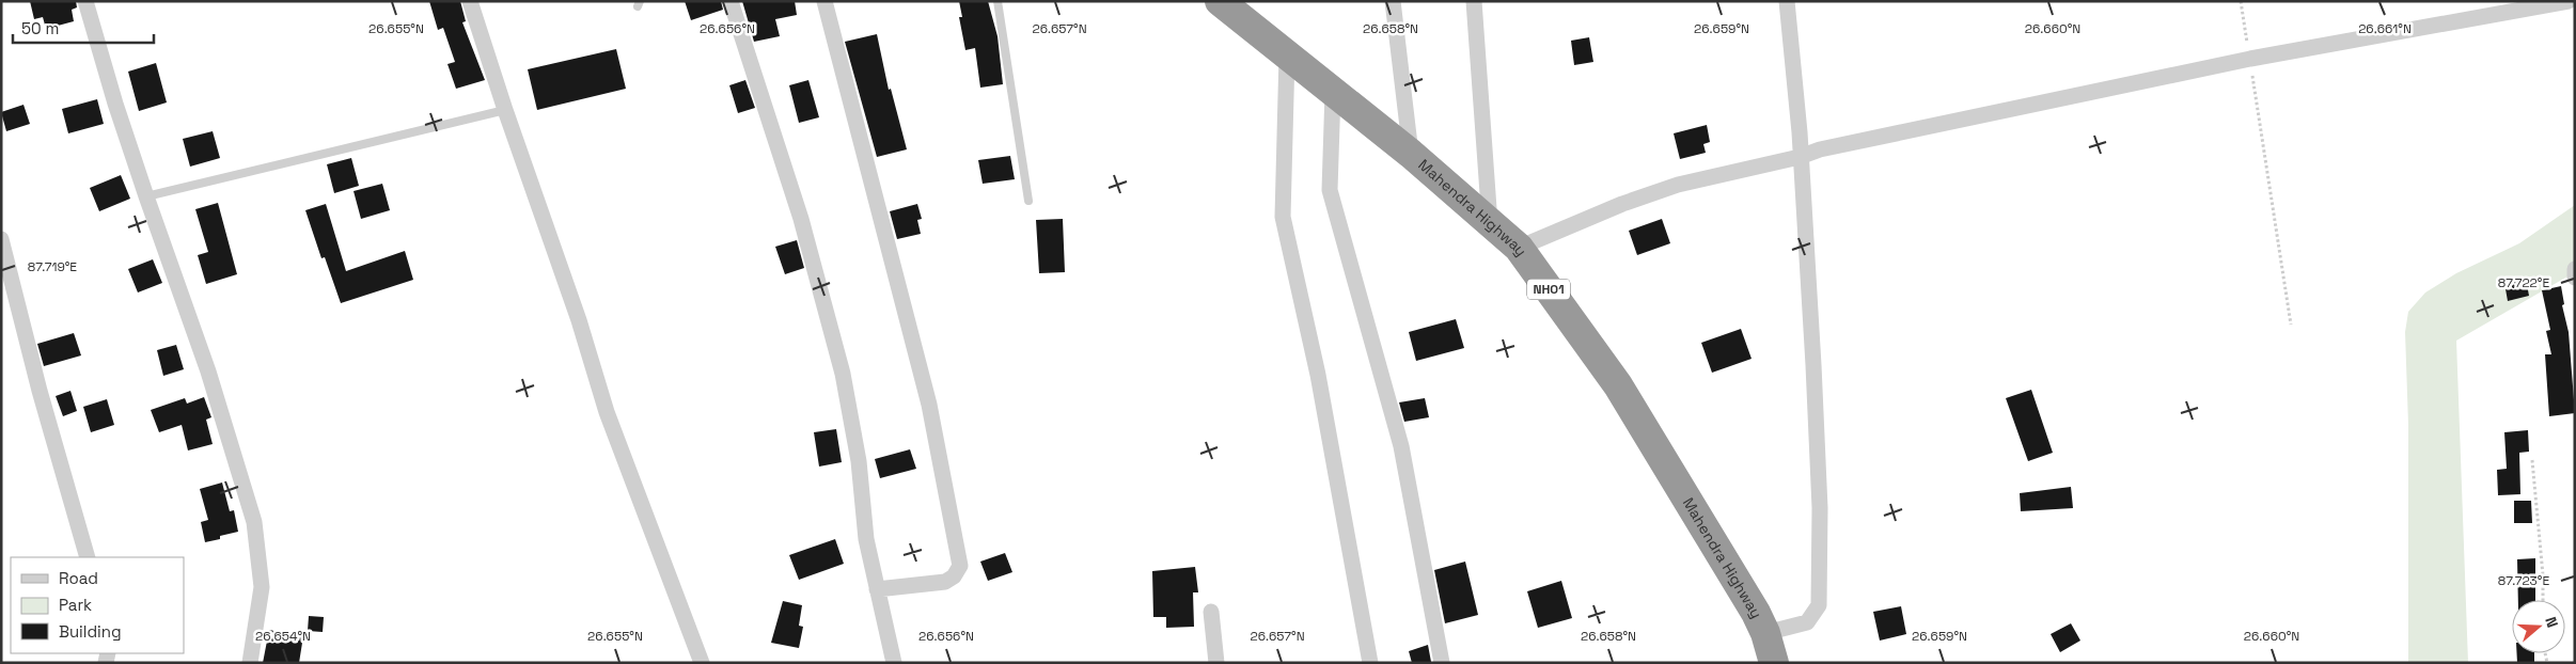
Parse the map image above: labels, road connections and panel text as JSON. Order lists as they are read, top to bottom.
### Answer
{
  "streets": {
    "highway": ["Mahendra Highway", "NH01"]
  },
  "legend": ["Road", "Park", "Building"],
  "scale_bar": "50 m",
  "north": "right",
  "coordinates": [
    "26.655°N",
    "26.656°N",
    "26.657°N",
    "26.658°N",
    "26.659°N",
    "26.660°N",
    "26.661°N",
    "87.719°E",
    "87.722°E",
    "87.723°E",
    "26.654°N"
  ]
}
